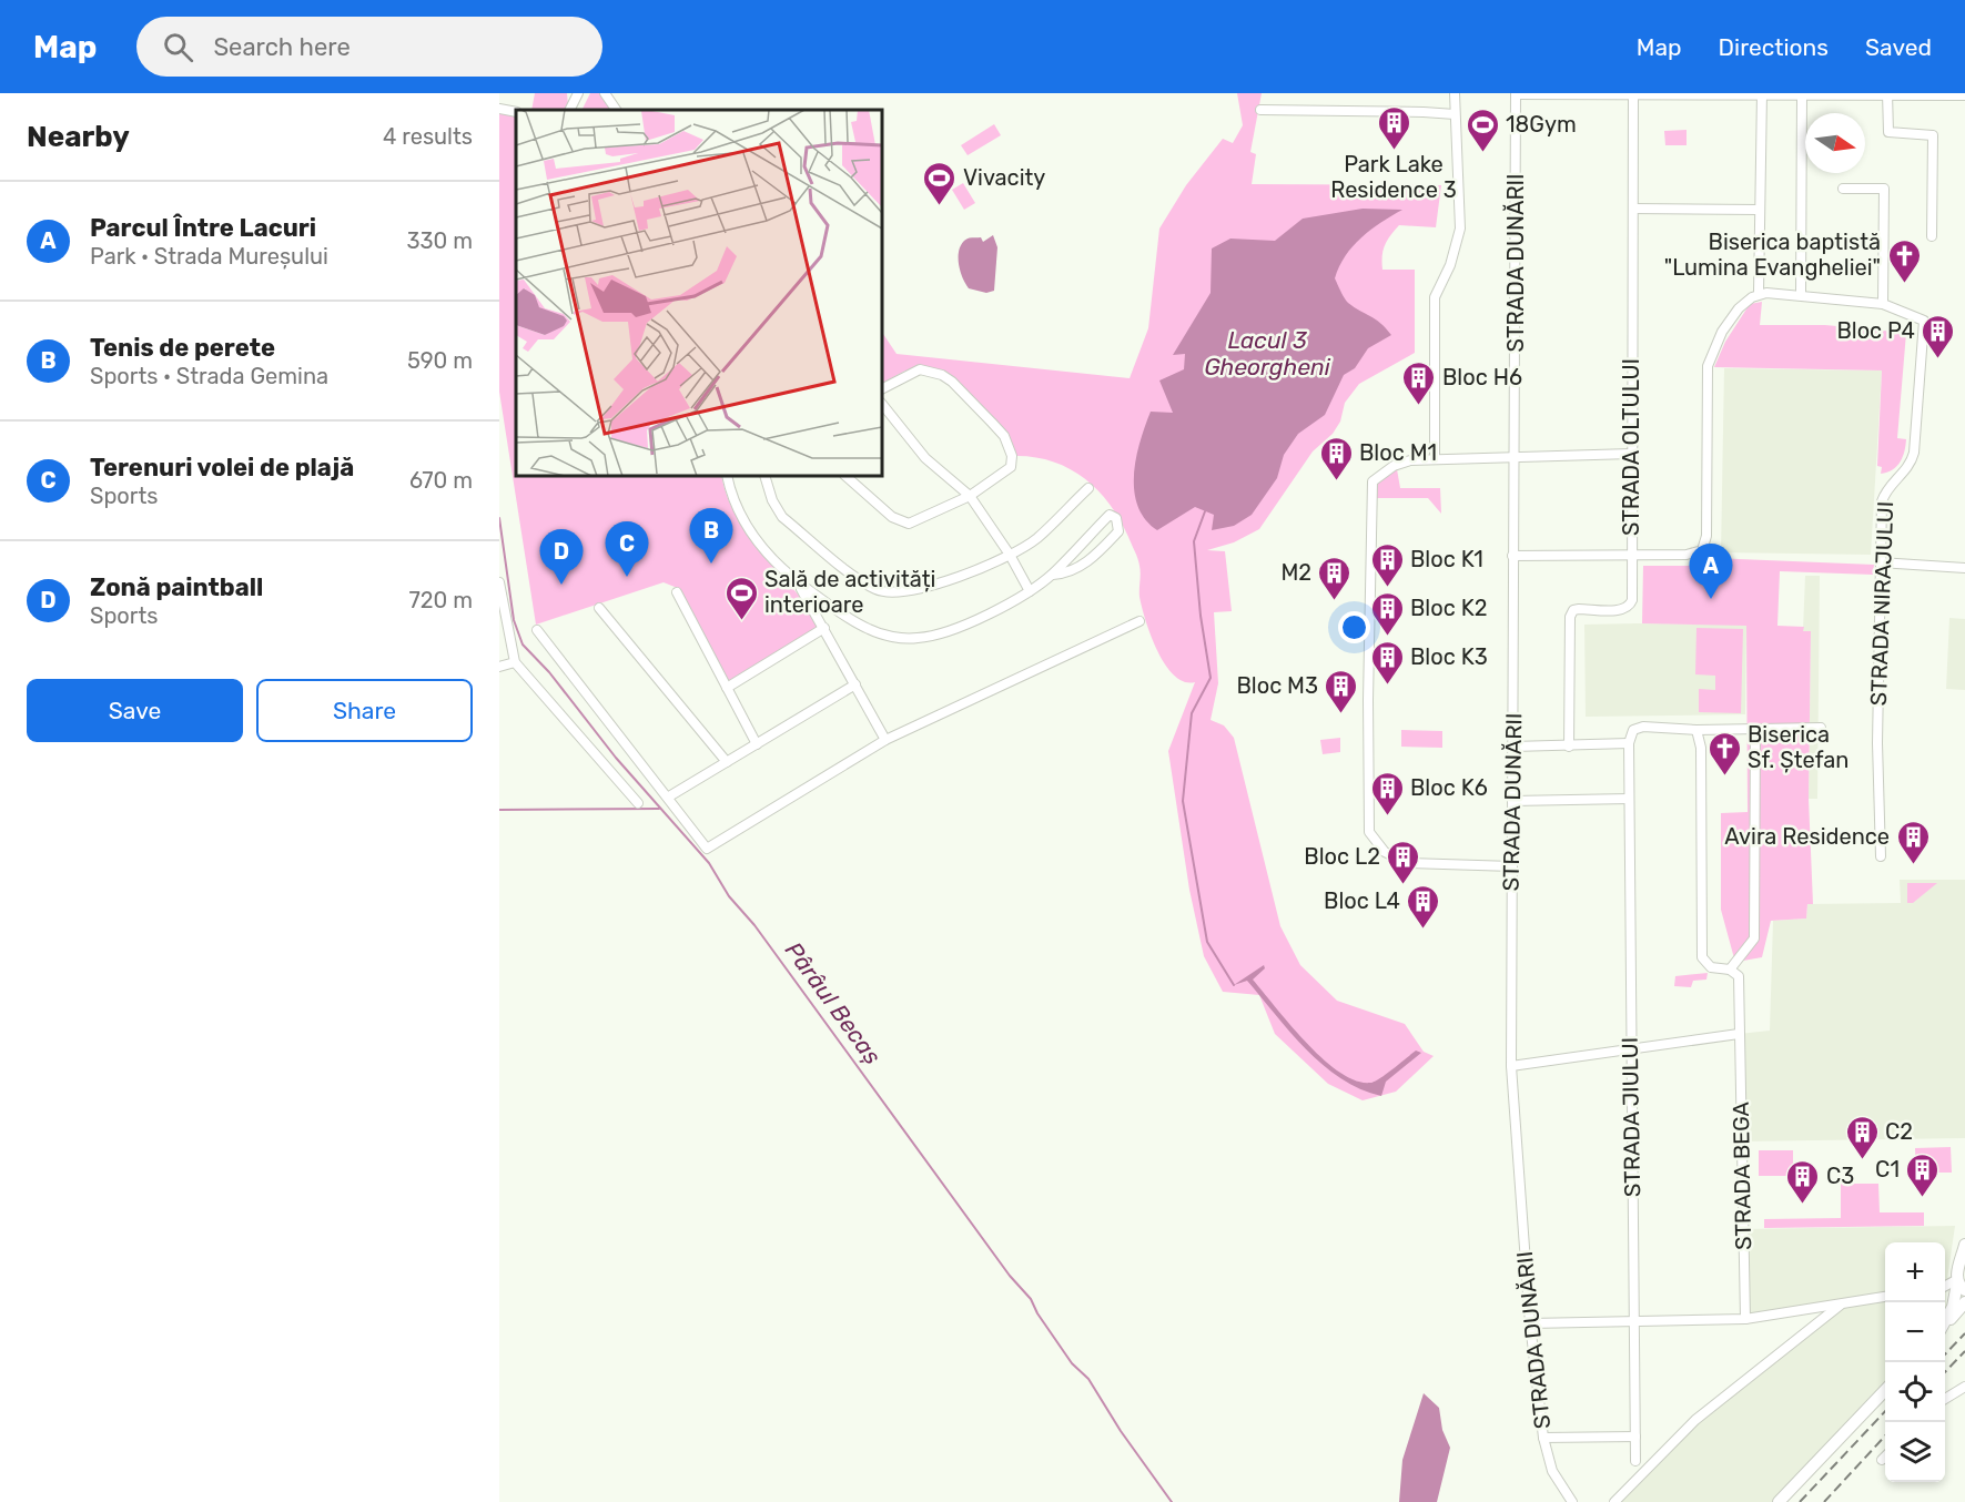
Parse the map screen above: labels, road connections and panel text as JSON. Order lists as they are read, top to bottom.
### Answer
{
  "streets": {
    "street": [
      "STRADA DUNĂRII",
      "STRADA OLTULUI",
      "STRADA NIRAJULUI",
      "STRADA JIULUI",
      "STRADA BEGA"
    ]
  },
  "water": ["Lacul 3 Gheorgheni", "Pârâul Becaș"],
  "places": {
    "building": [
      "Park Lake Residence 3",
      "Bloc P4",
      "Bloc H6",
      "Bloc M1",
      "Bloc K1",
      "M2",
      "Bloc K2",
      "Bloc K3",
      "Bloc M3",
      "Bloc K6",
      "Avira Residence",
      "Bloc L2",
      "Bloc L4",
      "C2",
      "C1",
      "C3"
    ],
    "sports": ["18Gym", "Vivacity", "Sală de activități interioare"],
    "church": ["Biserica baptistă \"Lumina Evangheliei\"", "Biserica Sf. Ștefan"]
  },
  "north": "right",
  "page": {
    "header": "Map",
    "search": "Search here",
    "nav": ["Map", "Directions", "Saved"],
    "heading": ["Nearby", "4 results"],
    "list": [
      {
        "mark": "A",
        "name": "Parcul Între Lacuri",
        "note": "Park · Strada Mureșului",
        "value": "330 m"
      },
      {
        "mark": "B",
        "name": "Tenis de perete",
        "note": "Sports · Strada Gemina",
        "value": "590 m"
      },
      {
        "mark": "C",
        "name": "Terenuri volei de plajă",
        "note": "Sports",
        "value": "670 m"
      },
      {
        "mark": "D",
        "name": "Zonă paintball",
        "note": "Sports",
        "value": "720 m"
      }
    ],
    "pins": [
      "B",
      "C",
      "D",
      "A"
    ],
    "buttons": ["Save", "Share"],
    "map_buttons": ["+", "−"]
  }
}
